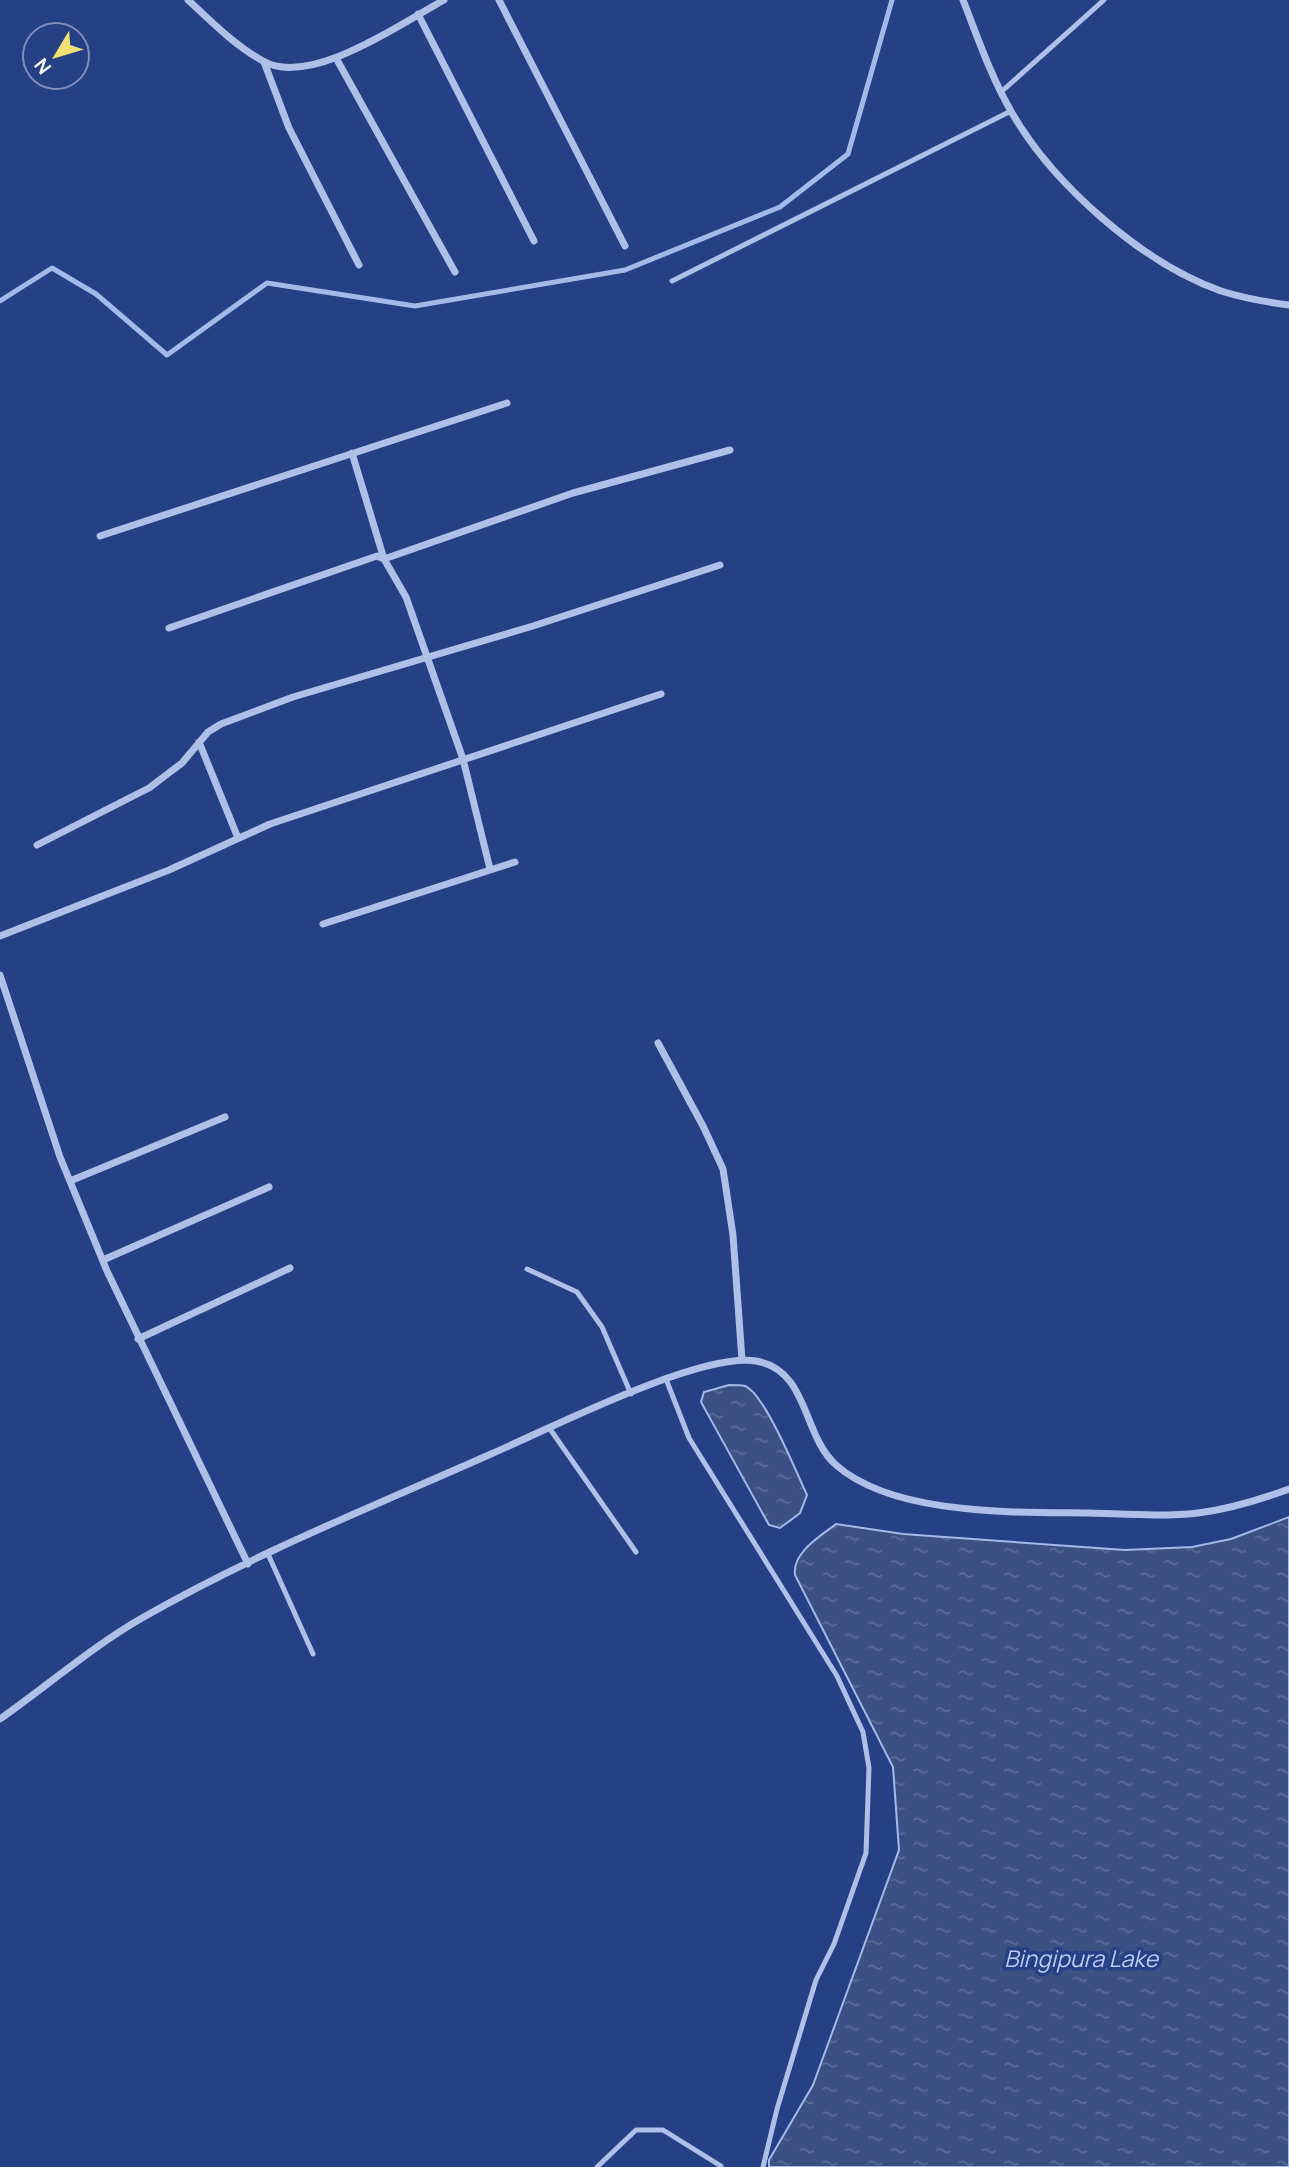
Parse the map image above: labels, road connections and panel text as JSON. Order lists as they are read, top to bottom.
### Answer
{
  "water": ["Bingipura Lake"],
  "north": "bottom left"
}
